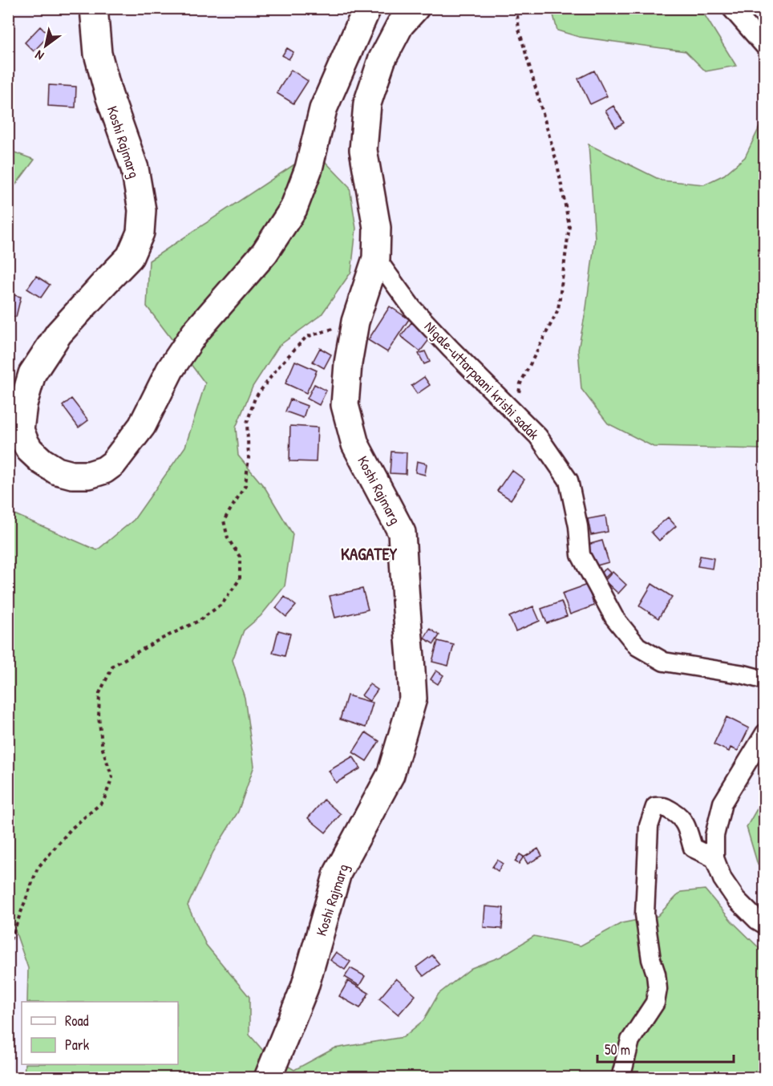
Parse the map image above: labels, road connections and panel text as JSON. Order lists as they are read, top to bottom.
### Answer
{
  "streets": {
    "main road": ["Koshi Rajmarg"],
    "street": ["Nigale-uttarpaani krishi sadak"]
  },
  "crossings": [
    ["Koshi Rajmarg", "Nigale-uttarpaani krishi sadak"]
  ],
  "districts": ["KAGATEY"],
  "legend": ["Road", "Park"],
  "scale_bar": "50 m",
  "north": "bottom left"
}
